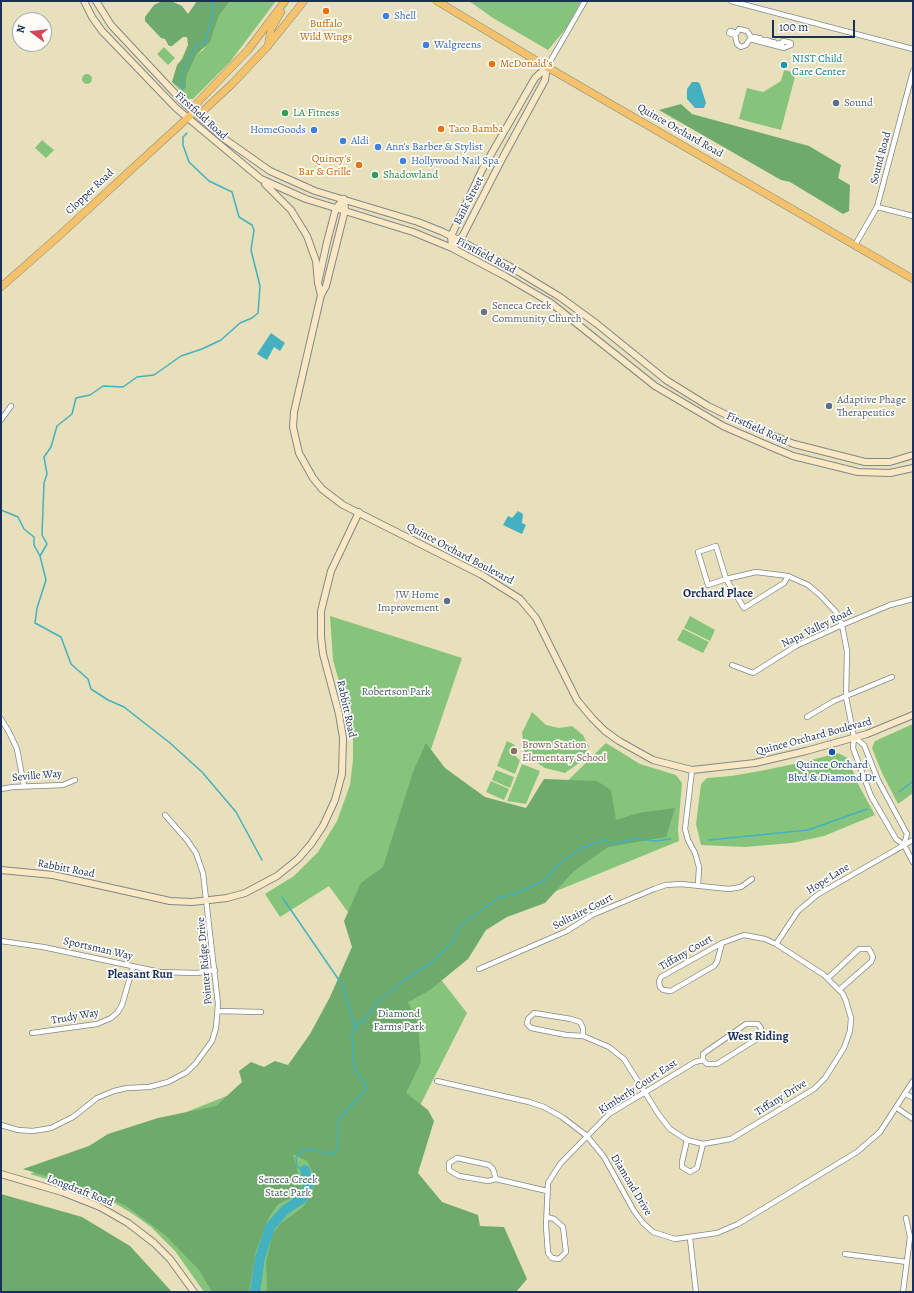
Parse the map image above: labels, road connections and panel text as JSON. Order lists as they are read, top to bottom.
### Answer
{
  "streets": {
    "main road": ["Quince Orchard Road", "Clopper Road"],
    "street": [
      "Firstfield Road",
      "Sound Road",
      "Bank Street",
      "Quince Orchard Boulevard",
      "Napa Valley Road",
      "Rabbitt Road",
      "Seville Way",
      "Hope Lane",
      "Solitaire Court",
      "Sportsman Way",
      "Tiffany Court",
      "Pointer Ridge Drive",
      "Trudy Way",
      "Kimberly Court East",
      "Tiffany Drive",
      "Diamond Drive",
      "Longdraft Road"
    ]
  },
  "crossings": [
    ["Firstfield Road", "Clopper Road"],
    ["Firstfield Road", "Bank Street"],
    ["Firstfield Road", "Quince Orchard Boulevard"],
    ["Quince Orchard Road", "Sound Road"],
    ["Quince Orchard Road", "Bank Street"],
    ["Quince Orchard Boulevard", "Rabbitt Road"],
    ["Rabbitt Road", "Pointer Ridge Drive"],
    ["Hope Lane", "Tiffany Court"],
    ["Hope Lane", "Tiffany Drive"],
    ["Sportsman Way", "Pointer Ridge Drive"],
    ["Sportsman Way", "Trudy Way"],
    ["Tiffany Court", "Tiffany Drive"],
    ["Kimberly Court East", "Tiffany Drive"],
    ["Kimberly Court East", "Diamond Drive"]
  ],
  "districts": ["Orchard Place", "Pleasant Run", "West Riding"],
  "parks": ["Robertson Park", "Diamond Farms Park", "Seneca Creek State Park"],
  "places": [
    "Buffalo Wild Wings",
    "Shell",
    "Walgreens",
    "McDonald's",
    "NIST Child Care Center",
    "Sound",
    "LA Fitness",
    "Taco Bamba",
    "HomeGoods",
    "Aldi",
    "Ann's Barber & Stylist",
    "Hollywood Nail Spa",
    "Quincy's Bar & Grille",
    "Shadowland",
    "Seneca Creek Community Church",
    "Adaptive Phage Therapeutics",
    "JW Home Improvement",
    "Brown Station Elementary School",
    "Quince Orchard Blvd & Diamond Dr"
  ],
  "scale_bar": "100 m",
  "north": "left"
}
